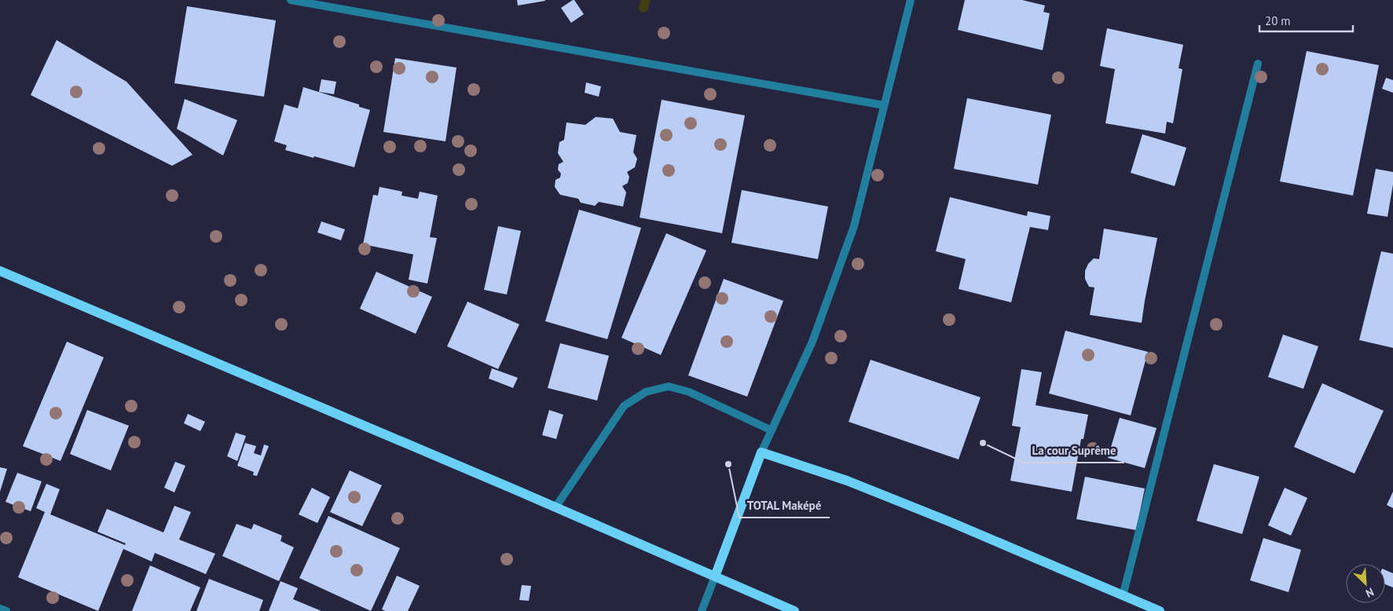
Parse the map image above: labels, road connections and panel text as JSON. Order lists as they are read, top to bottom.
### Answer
{
  "places": ["La cour Suprême", "TOTAL Maképé"],
  "scale_bar": "20 m",
  "north": "bottom right"
}
